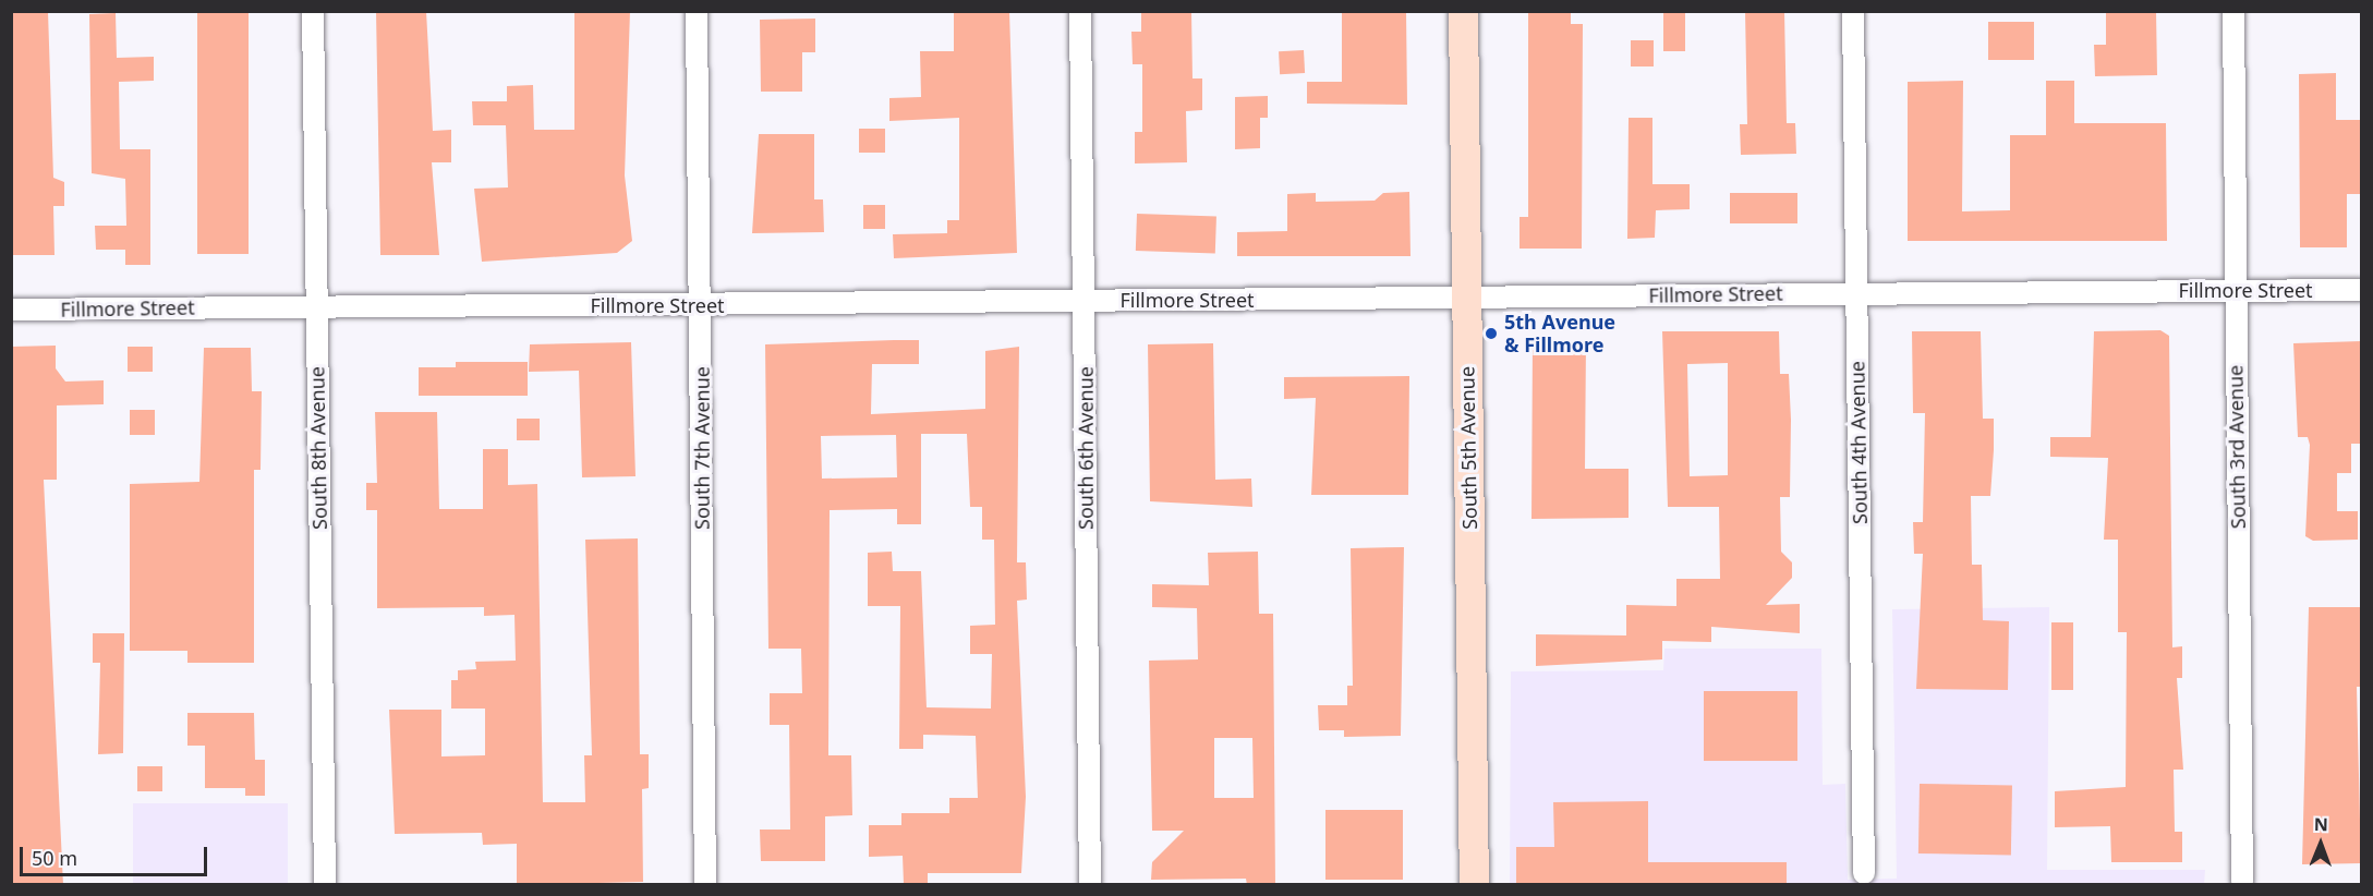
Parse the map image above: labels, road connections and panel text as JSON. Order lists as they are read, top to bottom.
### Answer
{
  "streets": {
    "street": [
      "Fillmore Street",
      "South 4th Avenue",
      "South 3rd Avenue",
      "South 8th Avenue",
      "South 7th Avenue",
      "South 6th Avenue",
      "South 5th Avenue"
    ]
  },
  "crossings": [
    ["Fillmore Street", "South 4th Avenue"],
    ["Fillmore Street", "South 3rd Avenue"],
    ["Fillmore Street", "South 8th Avenue"],
    ["Fillmore Street", "South 7th Avenue"],
    ["Fillmore Street", "South 6th Avenue"],
    ["Fillmore Street", "South 5th Avenue"]
  ],
  "places": ["5th Avenue & Fillmore"],
  "scale_bar": "50 m",
  "north": "top"
}
